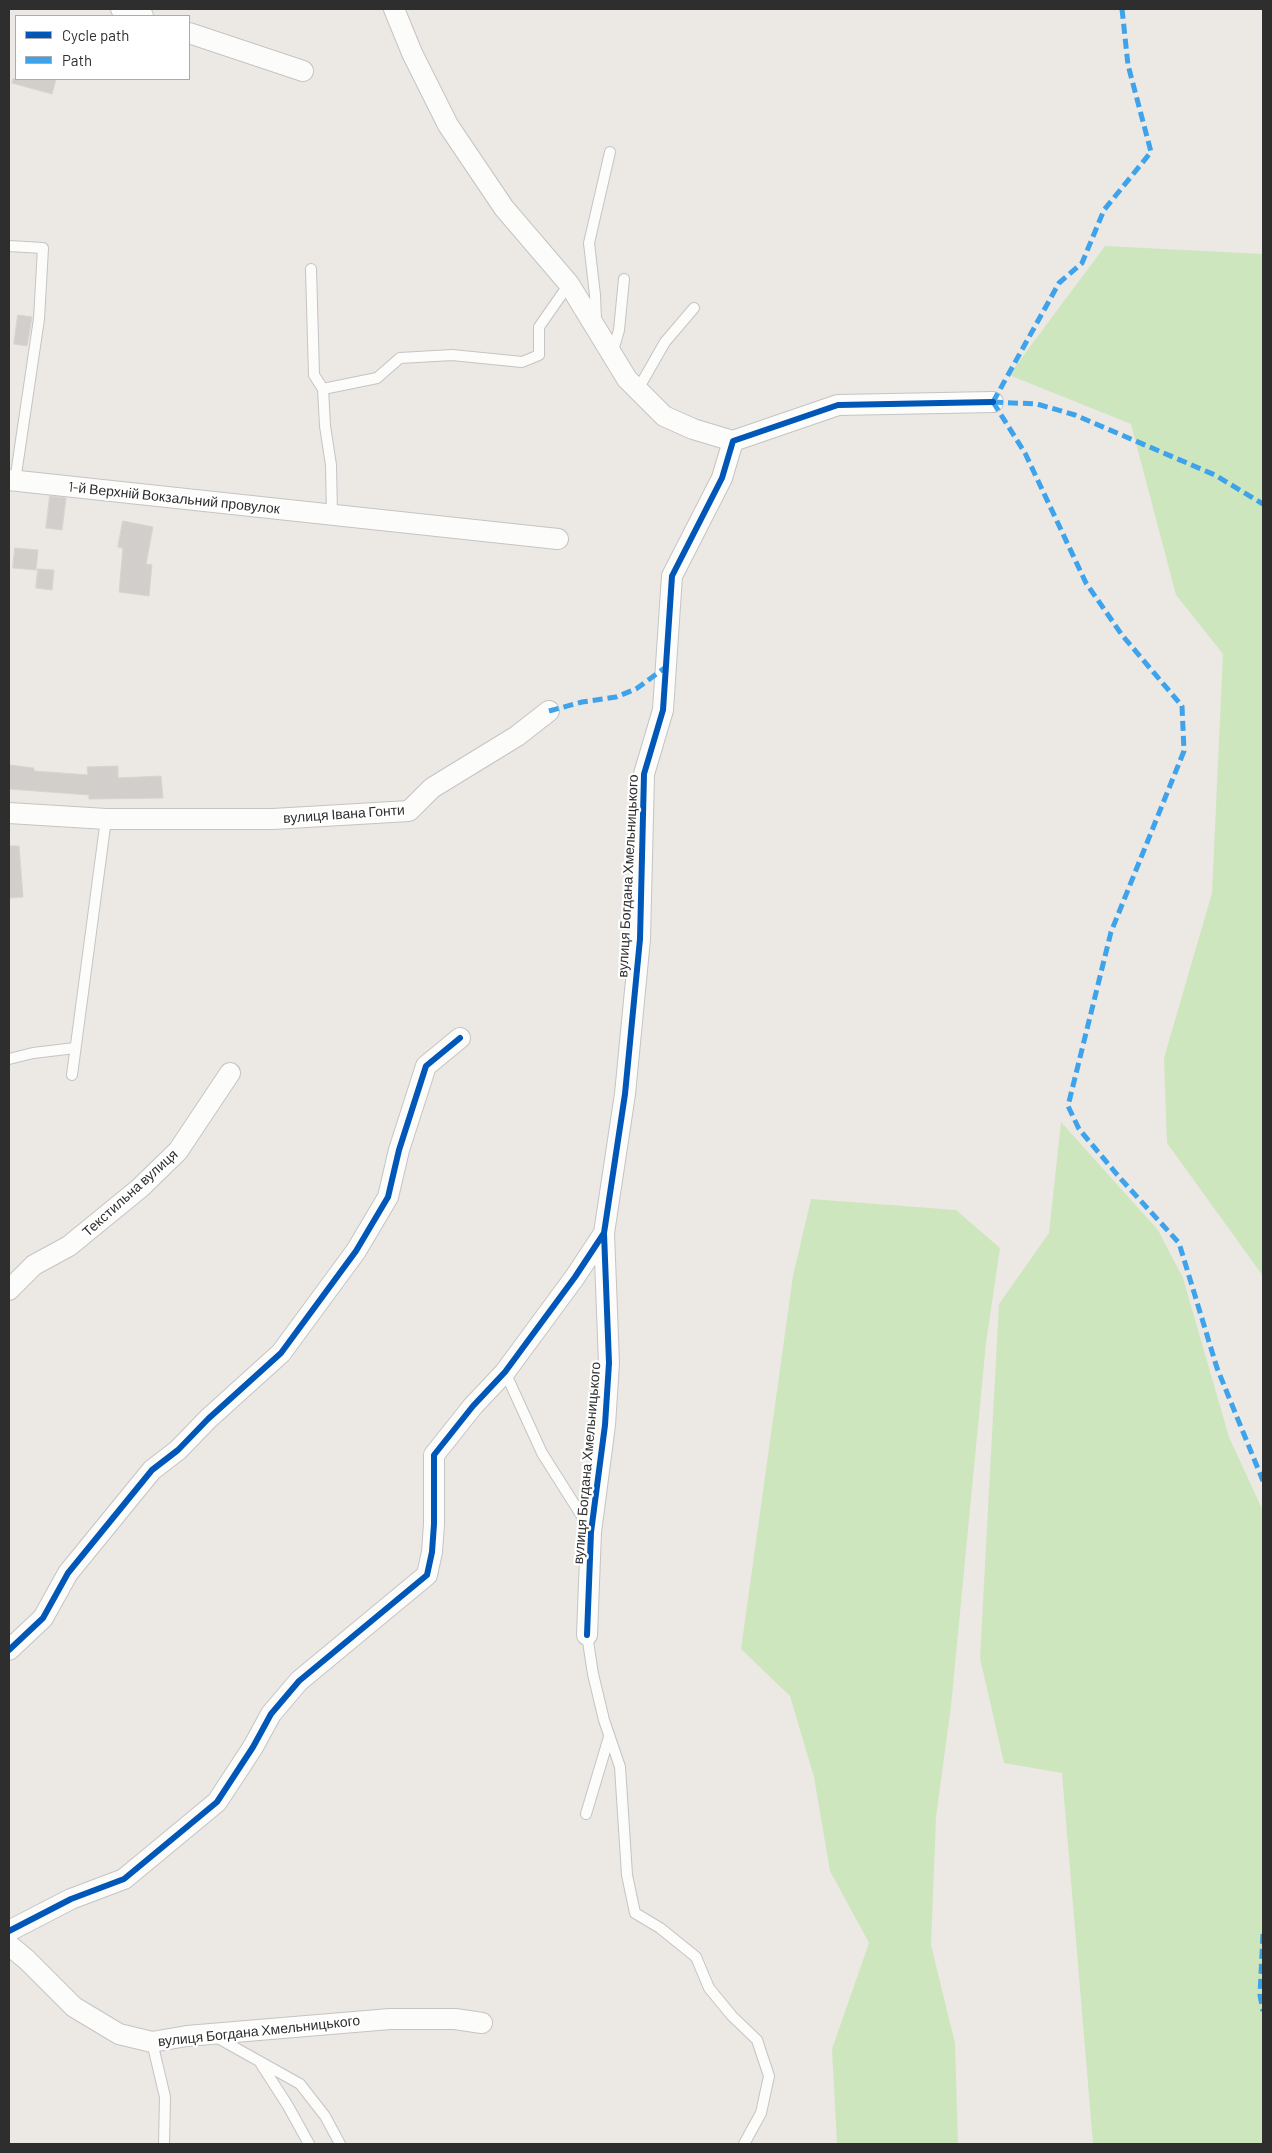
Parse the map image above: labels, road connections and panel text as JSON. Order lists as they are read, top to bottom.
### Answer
{
  "streets": {
    "street": [
      "1-й Верхній Вокзальний провулок",
      "вулиця Івана Гонти",
      "вулиця Богдана Хмельницького",
      "Текстильна вулиця"
    ]
  },
  "legend": ["Cycle path", "Path"]
}
